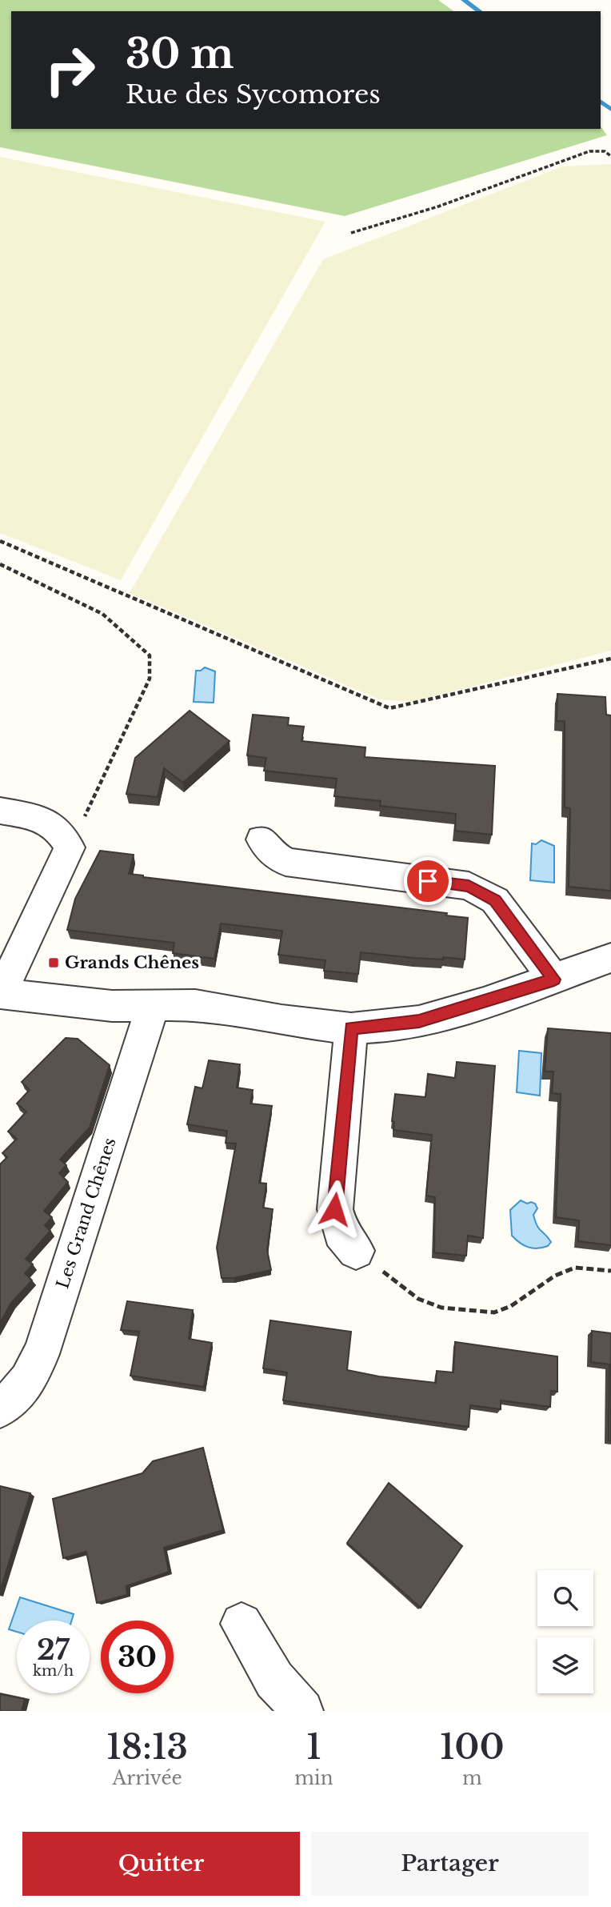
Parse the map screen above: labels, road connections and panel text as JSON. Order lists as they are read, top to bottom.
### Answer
{
  "streets": {
    "street": ["Les Grand Chênes"]
  },
  "places": {
    "transit": ["Grands Chênes"]
  },
  "page": {
    "turn": ["30 m", "Rue des Sycomores"],
    "speed": "27 km/h",
    "limit": "30",
    "eta": [
      "18:13",
      "Arrivée",
      "1",
      "min",
      "100",
      "m"
    ],
    "buttons": ["Quitter", "Partager"]
  }
}
